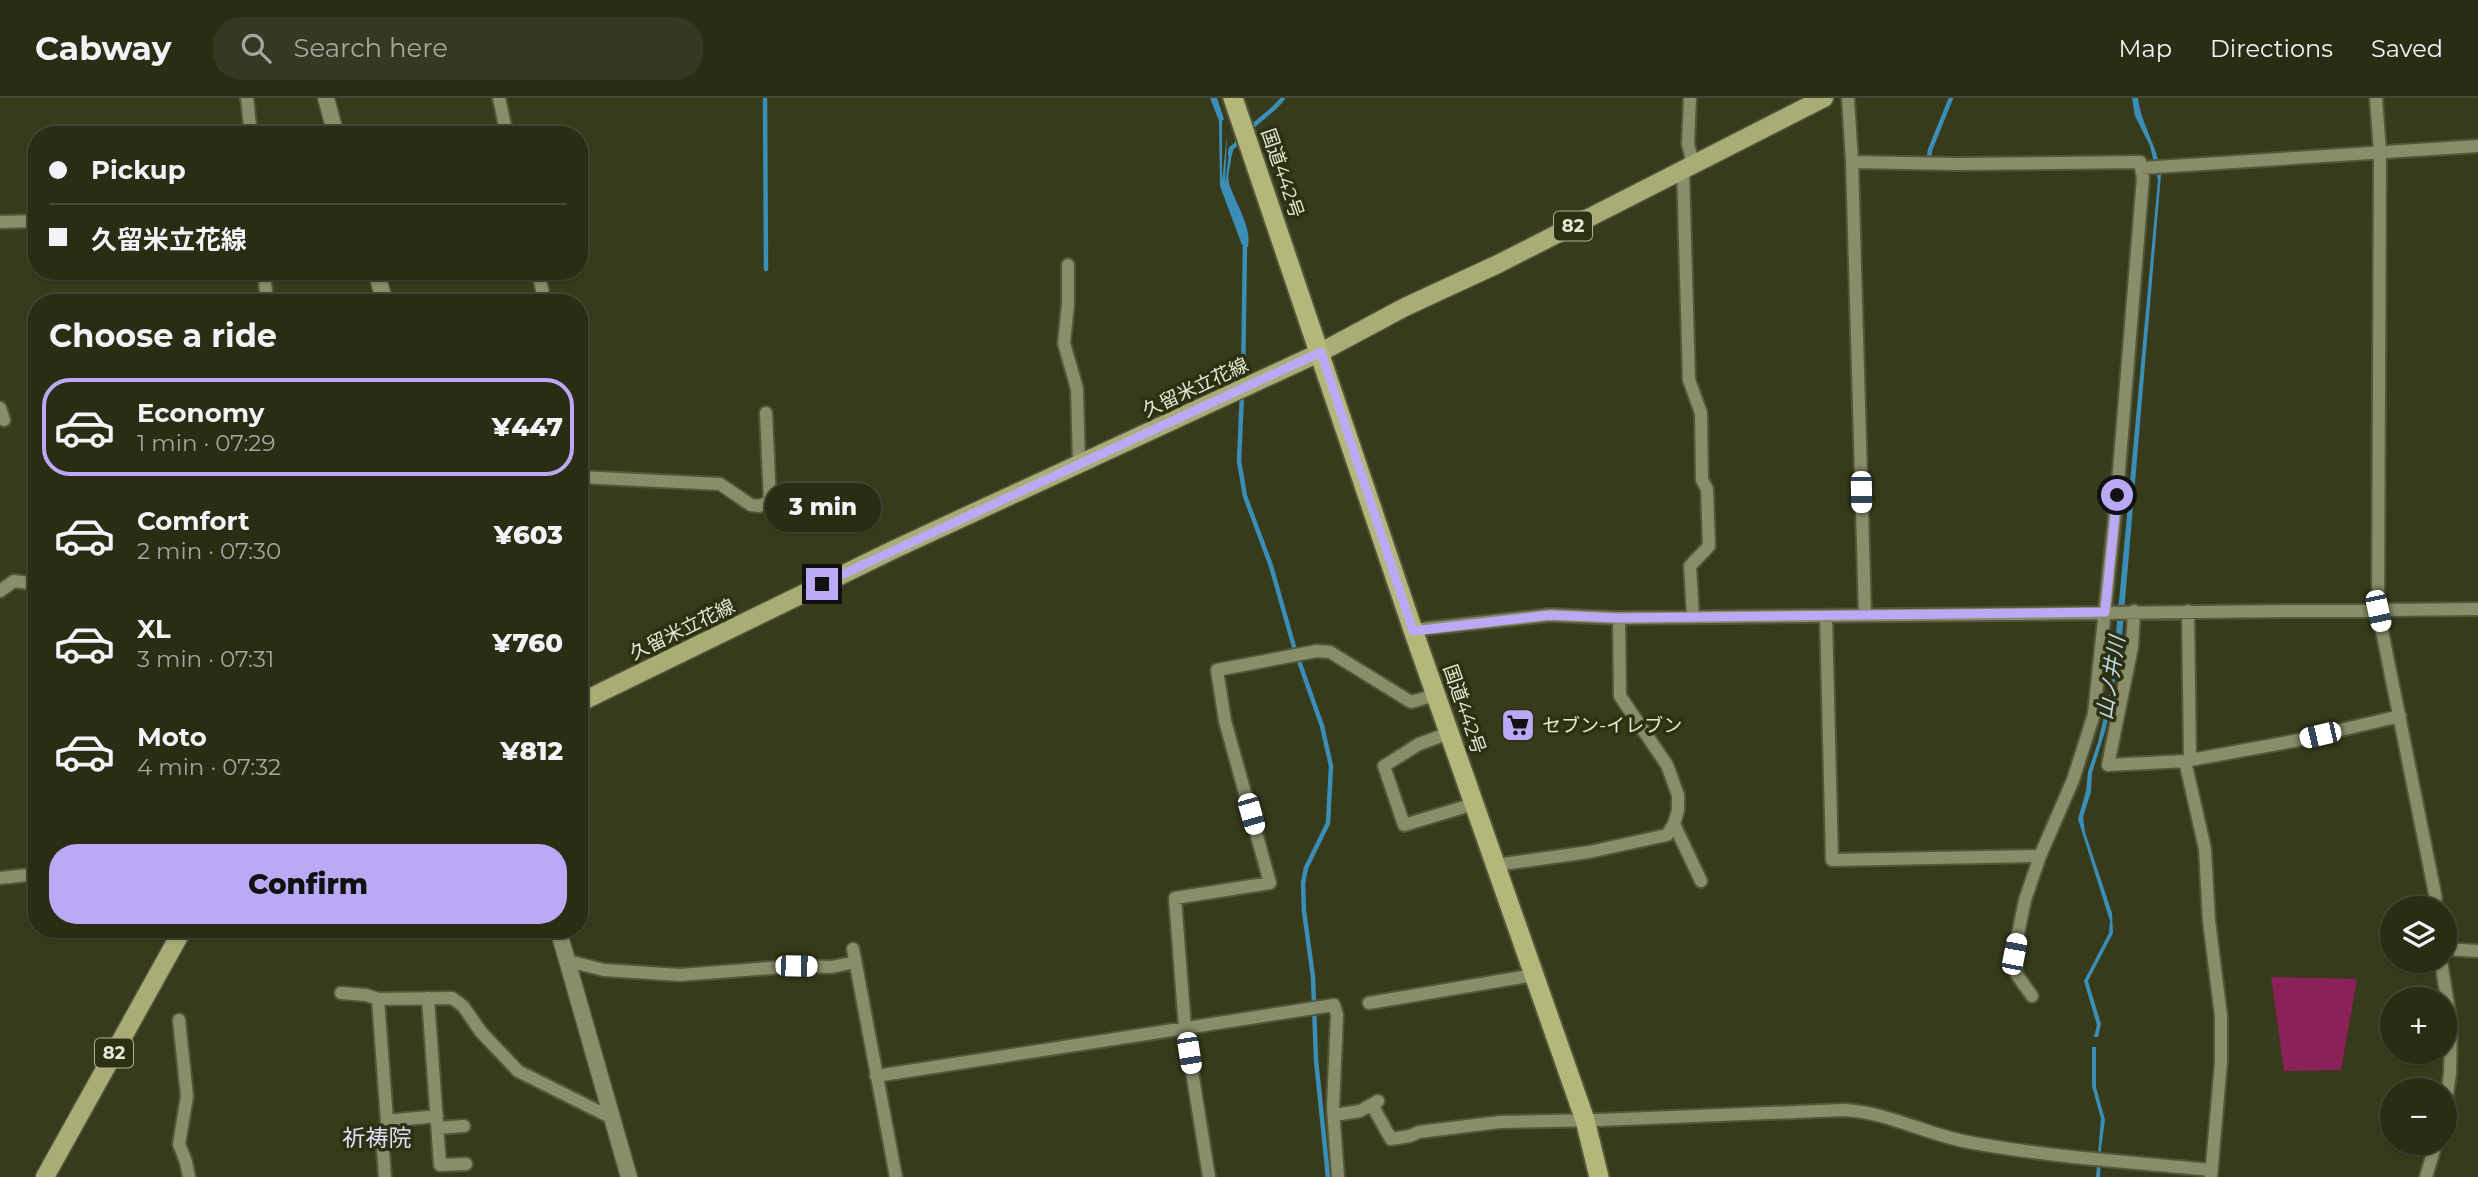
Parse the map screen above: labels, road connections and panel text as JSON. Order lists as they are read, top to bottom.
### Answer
{
  "streets": {
    "highway": ["国道442号"],
    "main road": ["82", "久留米立花線"]
  },
  "crossings": [
    ["国道442号", "久留米立花線"]
  ],
  "districts": ["祈祷院"],
  "water": ["山ノ井川"],
  "places": {
    "supermarket": ["セブン-イレブン"]
  },
  "page": {
    "header": "Cabway",
    "search": "Search here",
    "nav": ["Map", "Directions", "Saved"],
    "banner": ["Pickup", "久留米立花線"],
    "heading": "Choose a ride",
    "list": [
      {
        "name": "Economy",
        "note": "1 min · 07:29",
        "value": "¥447"
      },
      {
        "name": "Comfort",
        "note": "2 min · 07:30",
        "value": "¥603"
      },
      {
        "name": "XL",
        "note": "3 min · 07:31",
        "value": "¥760"
      },
      {
        "name": "Moto",
        "note": "4 min · 07:32",
        "value": "¥812"
      }
    ],
    "bubble": "3 min",
    "buttons": "Confirm",
    "map_buttons": ["+", "−"]
  }
}
